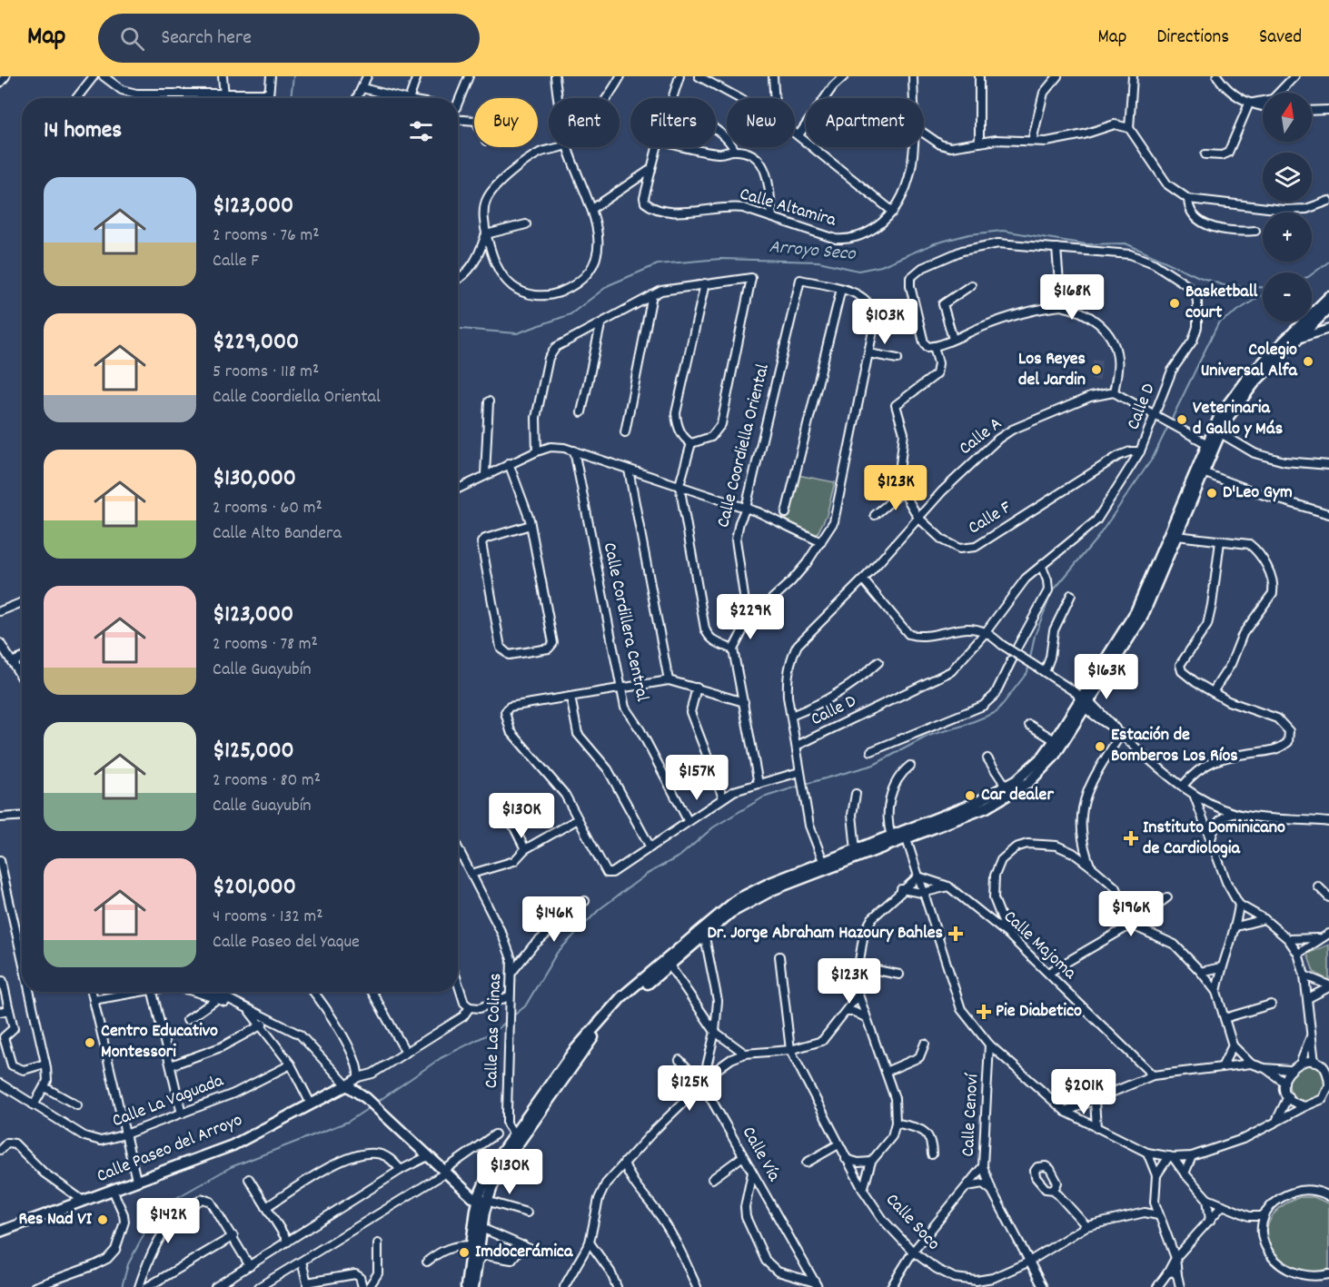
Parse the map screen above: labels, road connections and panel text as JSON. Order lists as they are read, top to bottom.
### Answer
{
  "streets": {
    "main road": ["Calle Paseo del Arroyo"],
    "street": [
      "Calle Altamira",
      "Calle D",
      "Calle A",
      "Calle Coordiella Oriental",
      "Calle F",
      "Calle Cordillera Central",
      "Calle Majoma",
      "Calle Las Colinas",
      "Calle La Vaguada",
      "Calle Cenoví",
      "Calle Vía",
      "Calle Soco"
    ]
  },
  "crossings": [
    ["Calle D", "Calle A"],
    ["Calle D", "Calle F"],
    ["Calle A", "Calle F"],
    ["Calle Cenoví", "Calle Soco"]
  ],
  "water": ["Arroyo Seco"],
  "places": {
    "other": [
      "Basketball court",
      "Colegio Universal Alfa",
      "Los Reyes del Jardin",
      "Veterinaria d Gallo y Más",
      "D'Leo Gym",
      "Estación de Bomberos Los Ríos",
      "Car dealer",
      "Centro Educativo Montessori",
      "Res Nad VI",
      "Imdocerámica"
    ],
    "health": ["Instituto Dominicano de Cardiologia", "Dr. Jorge Abraham Hazoury Bahles", "Pie Diabetico"]
  },
  "north": "top",
  "page": {
    "header": "Map",
    "search": "Search here",
    "nav": ["Map", "Directions", "Saved"],
    "map_buttons": ["+", "−"],
    "chip": [
      "Buy",
      "Rent",
      "Filters",
      "New",
      "Apartment"
    ],
    "heading": "14 homes",
    "list": [
      {
        "name": "$123,000",
        "note": "2 rooms · 76 m² · Calle F"
      },
      {
        "name": "$229,000",
        "note": "5 rooms · 118 m² · Calle Coordiella Oriental"
      },
      {
        "name": "$130,000",
        "note": "2 rooms · 60 m² · Calle Alto Bandera"
      },
      {
        "name": "$123,000",
        "note": "2 rooms · 78 m² · Calle Guayubín"
      },
      {
        "name": "$125,000",
        "note": "2 rooms · 80 m² · Calle Guayubín"
      },
      {
        "name": "$201,000",
        "note": "4 rooms · 132 m² · Calle Paseo del Yaque"
      }
    ],
    "price": [
      "$168K",
      "$103K",
      "$123K",
      "$229K",
      "$163K",
      "$157K",
      "$130K",
      "$196K",
      "$146K",
      "$123K",
      "$125K",
      "$201K",
      "$130K",
      "$142K"
    ]
  }
}
